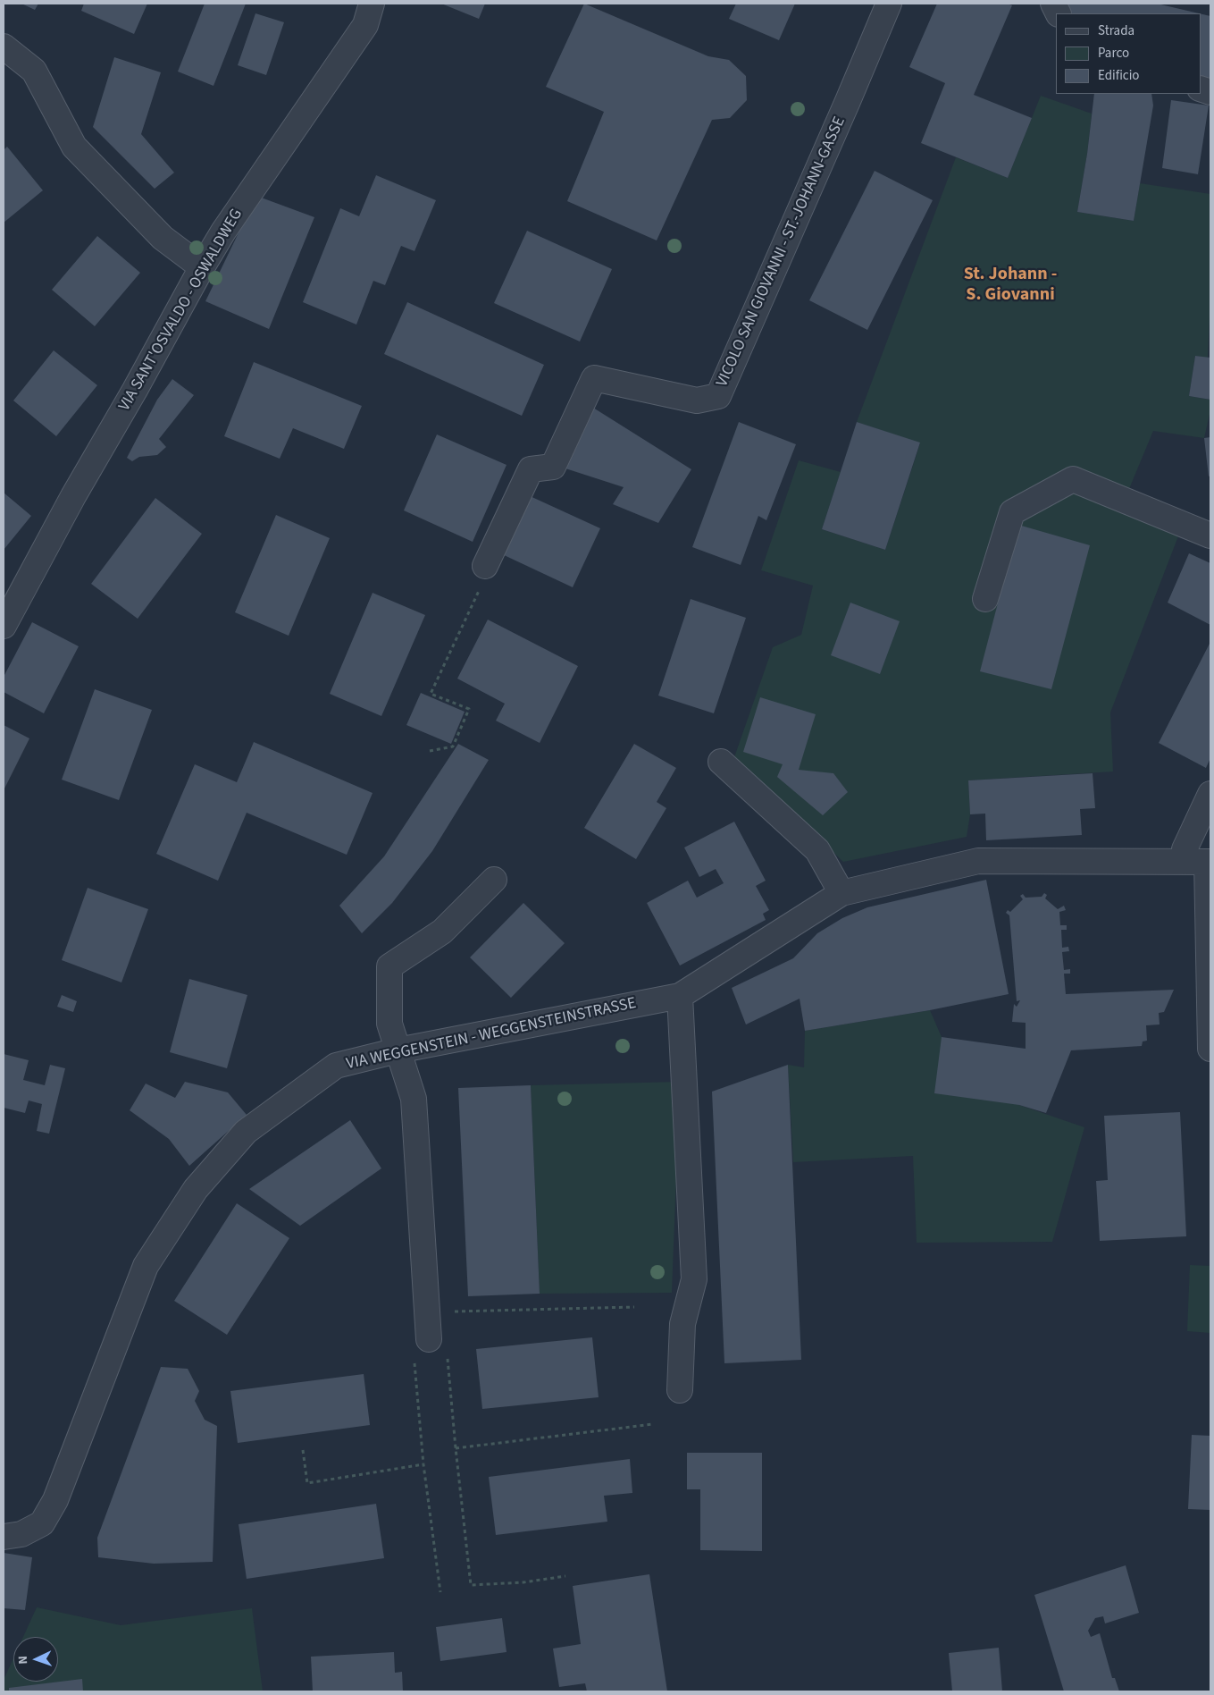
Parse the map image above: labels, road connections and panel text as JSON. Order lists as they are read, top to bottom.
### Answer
{
  "streets": {
    "street": ["VICOLO SAN GIOVANNI - ST.-JOHANN-GASSE", "VIA SANT'OSVALDO - OSWALDWEG", "VIA WEGGENSTEIN - WEGGENSTEINSTRASSE"]
  },
  "districts": ["St. Johann - S. Giovanni"],
  "legend": ["Strada", "Parco", "Edificio"],
  "north": "left"
}
